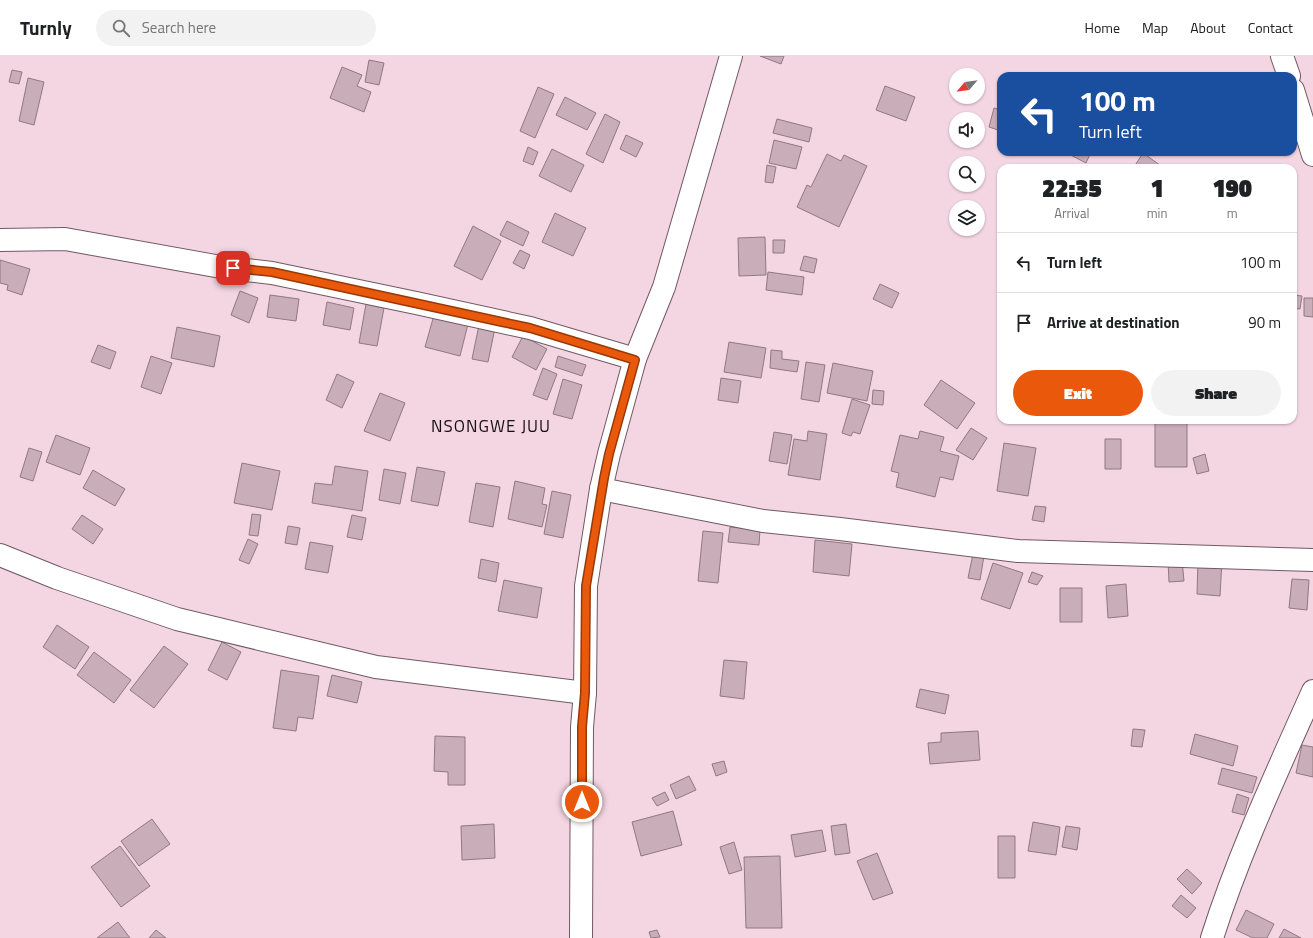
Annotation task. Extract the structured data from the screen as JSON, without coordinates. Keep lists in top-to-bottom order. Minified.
{"districts":["NSONGWE JUU"],"north":"bottom left","page":{"header":"Turnly","search":"Search here","nav":["Home","Map","About","Contact"],"turn":["100 m","Turn left"],"eta":["22:35","Arrival","1","min","190","m"],"list":[{"name":"Turn left","value":"100 m"},{"name":"Arrive at destination","value":"90 m"}],"buttons":["Exit","Share"]}}
